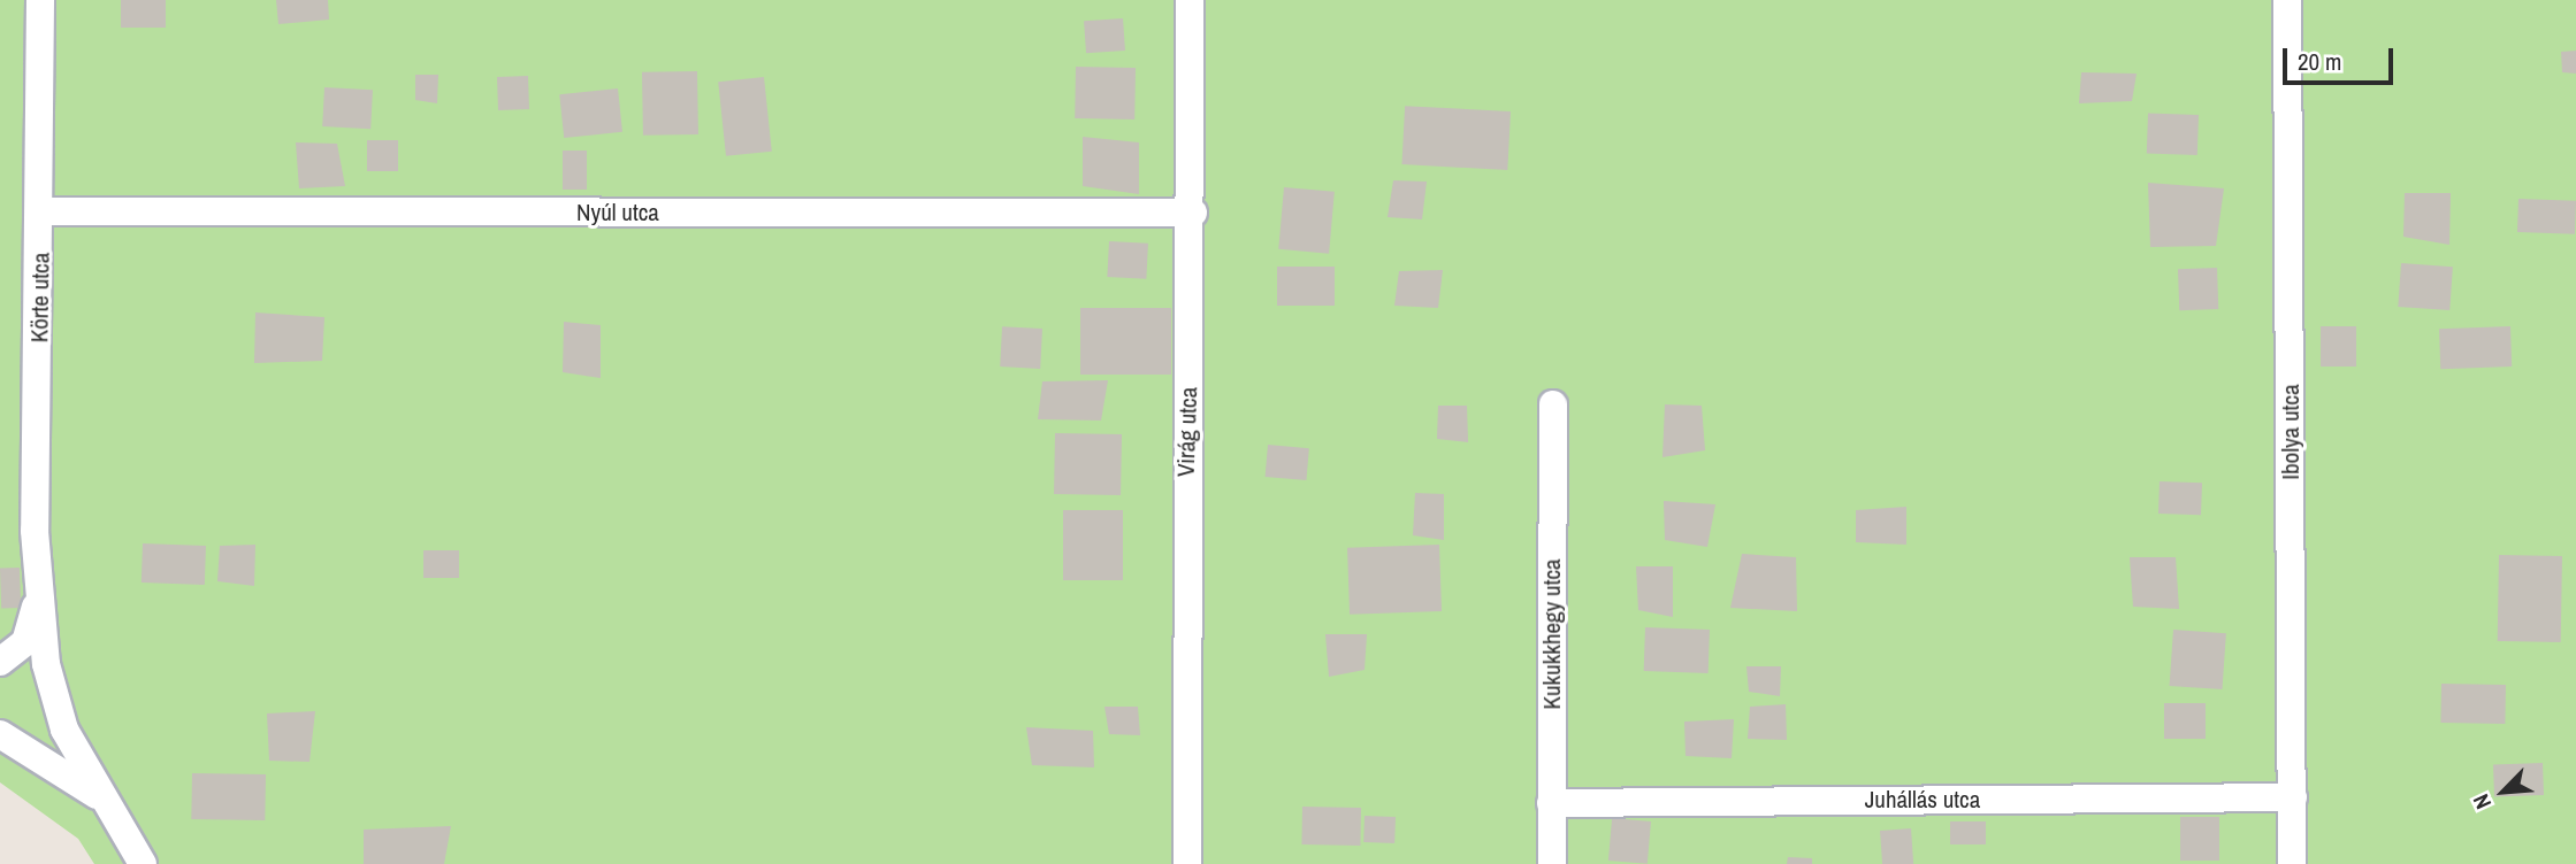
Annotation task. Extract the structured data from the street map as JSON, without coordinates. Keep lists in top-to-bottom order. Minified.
{"streets":{"street":["Nyúl utca","Körte utca","Virág utca","Ibolya utca","Kukukkhegy utca","Juhállás utca"]},"crossings":[["Nyúl utca","Körte utca"],["Nyúl utca","Virág utca"],["Ibolya utca","Juhállás utca"],["Kukukkhegy utca","Juhállás utca"]],"scale_bar":"20 m","north":"bottom left"}
